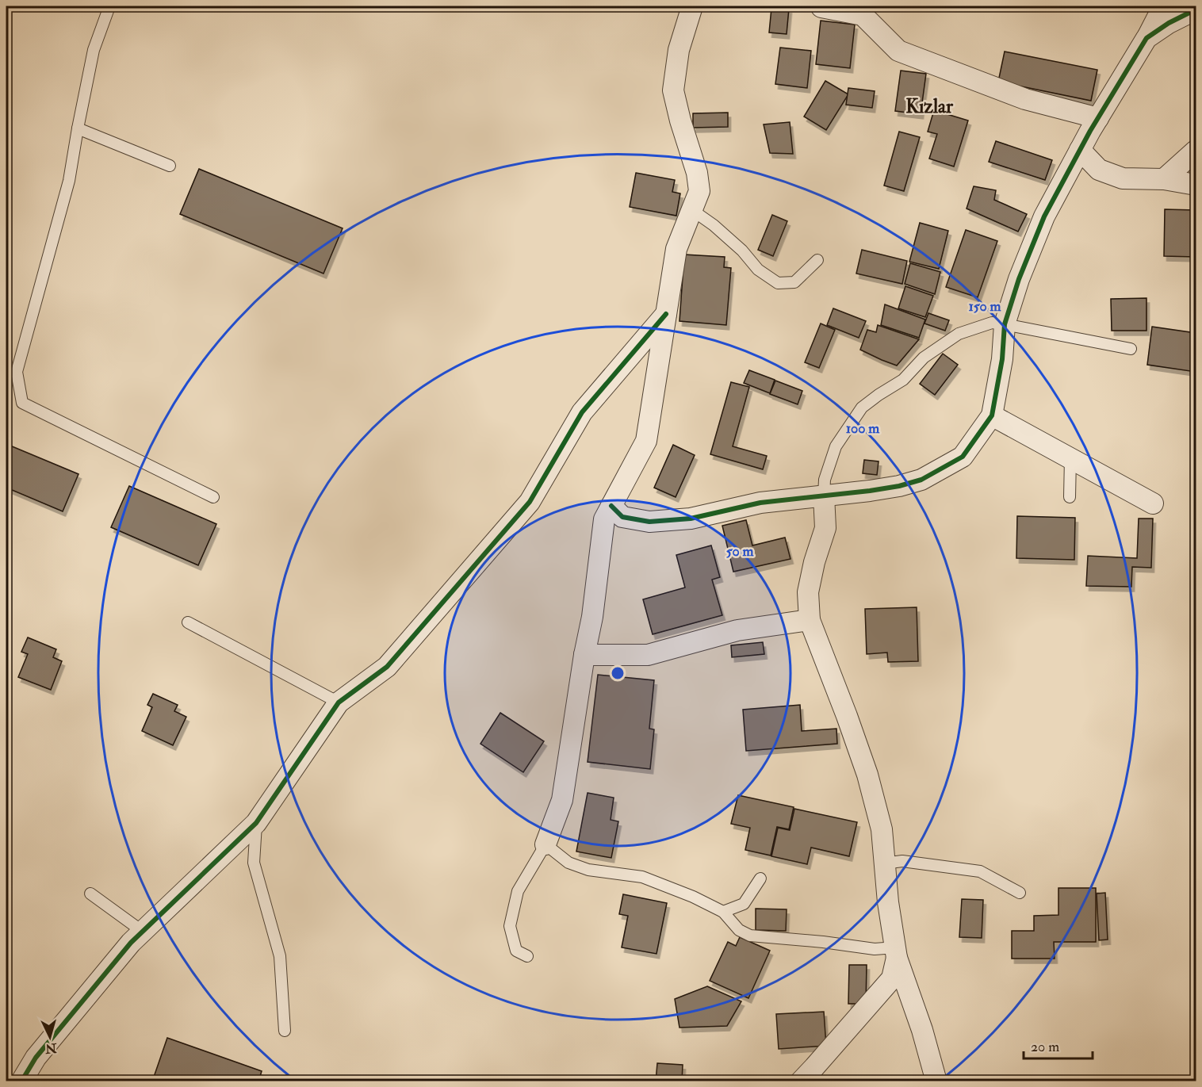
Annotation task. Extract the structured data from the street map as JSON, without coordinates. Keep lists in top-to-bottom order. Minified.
{"districts":["Kızlar"],"scale_bar":"20 m","north":"bottom","rings":["150 m","100 m","50 m"]}
